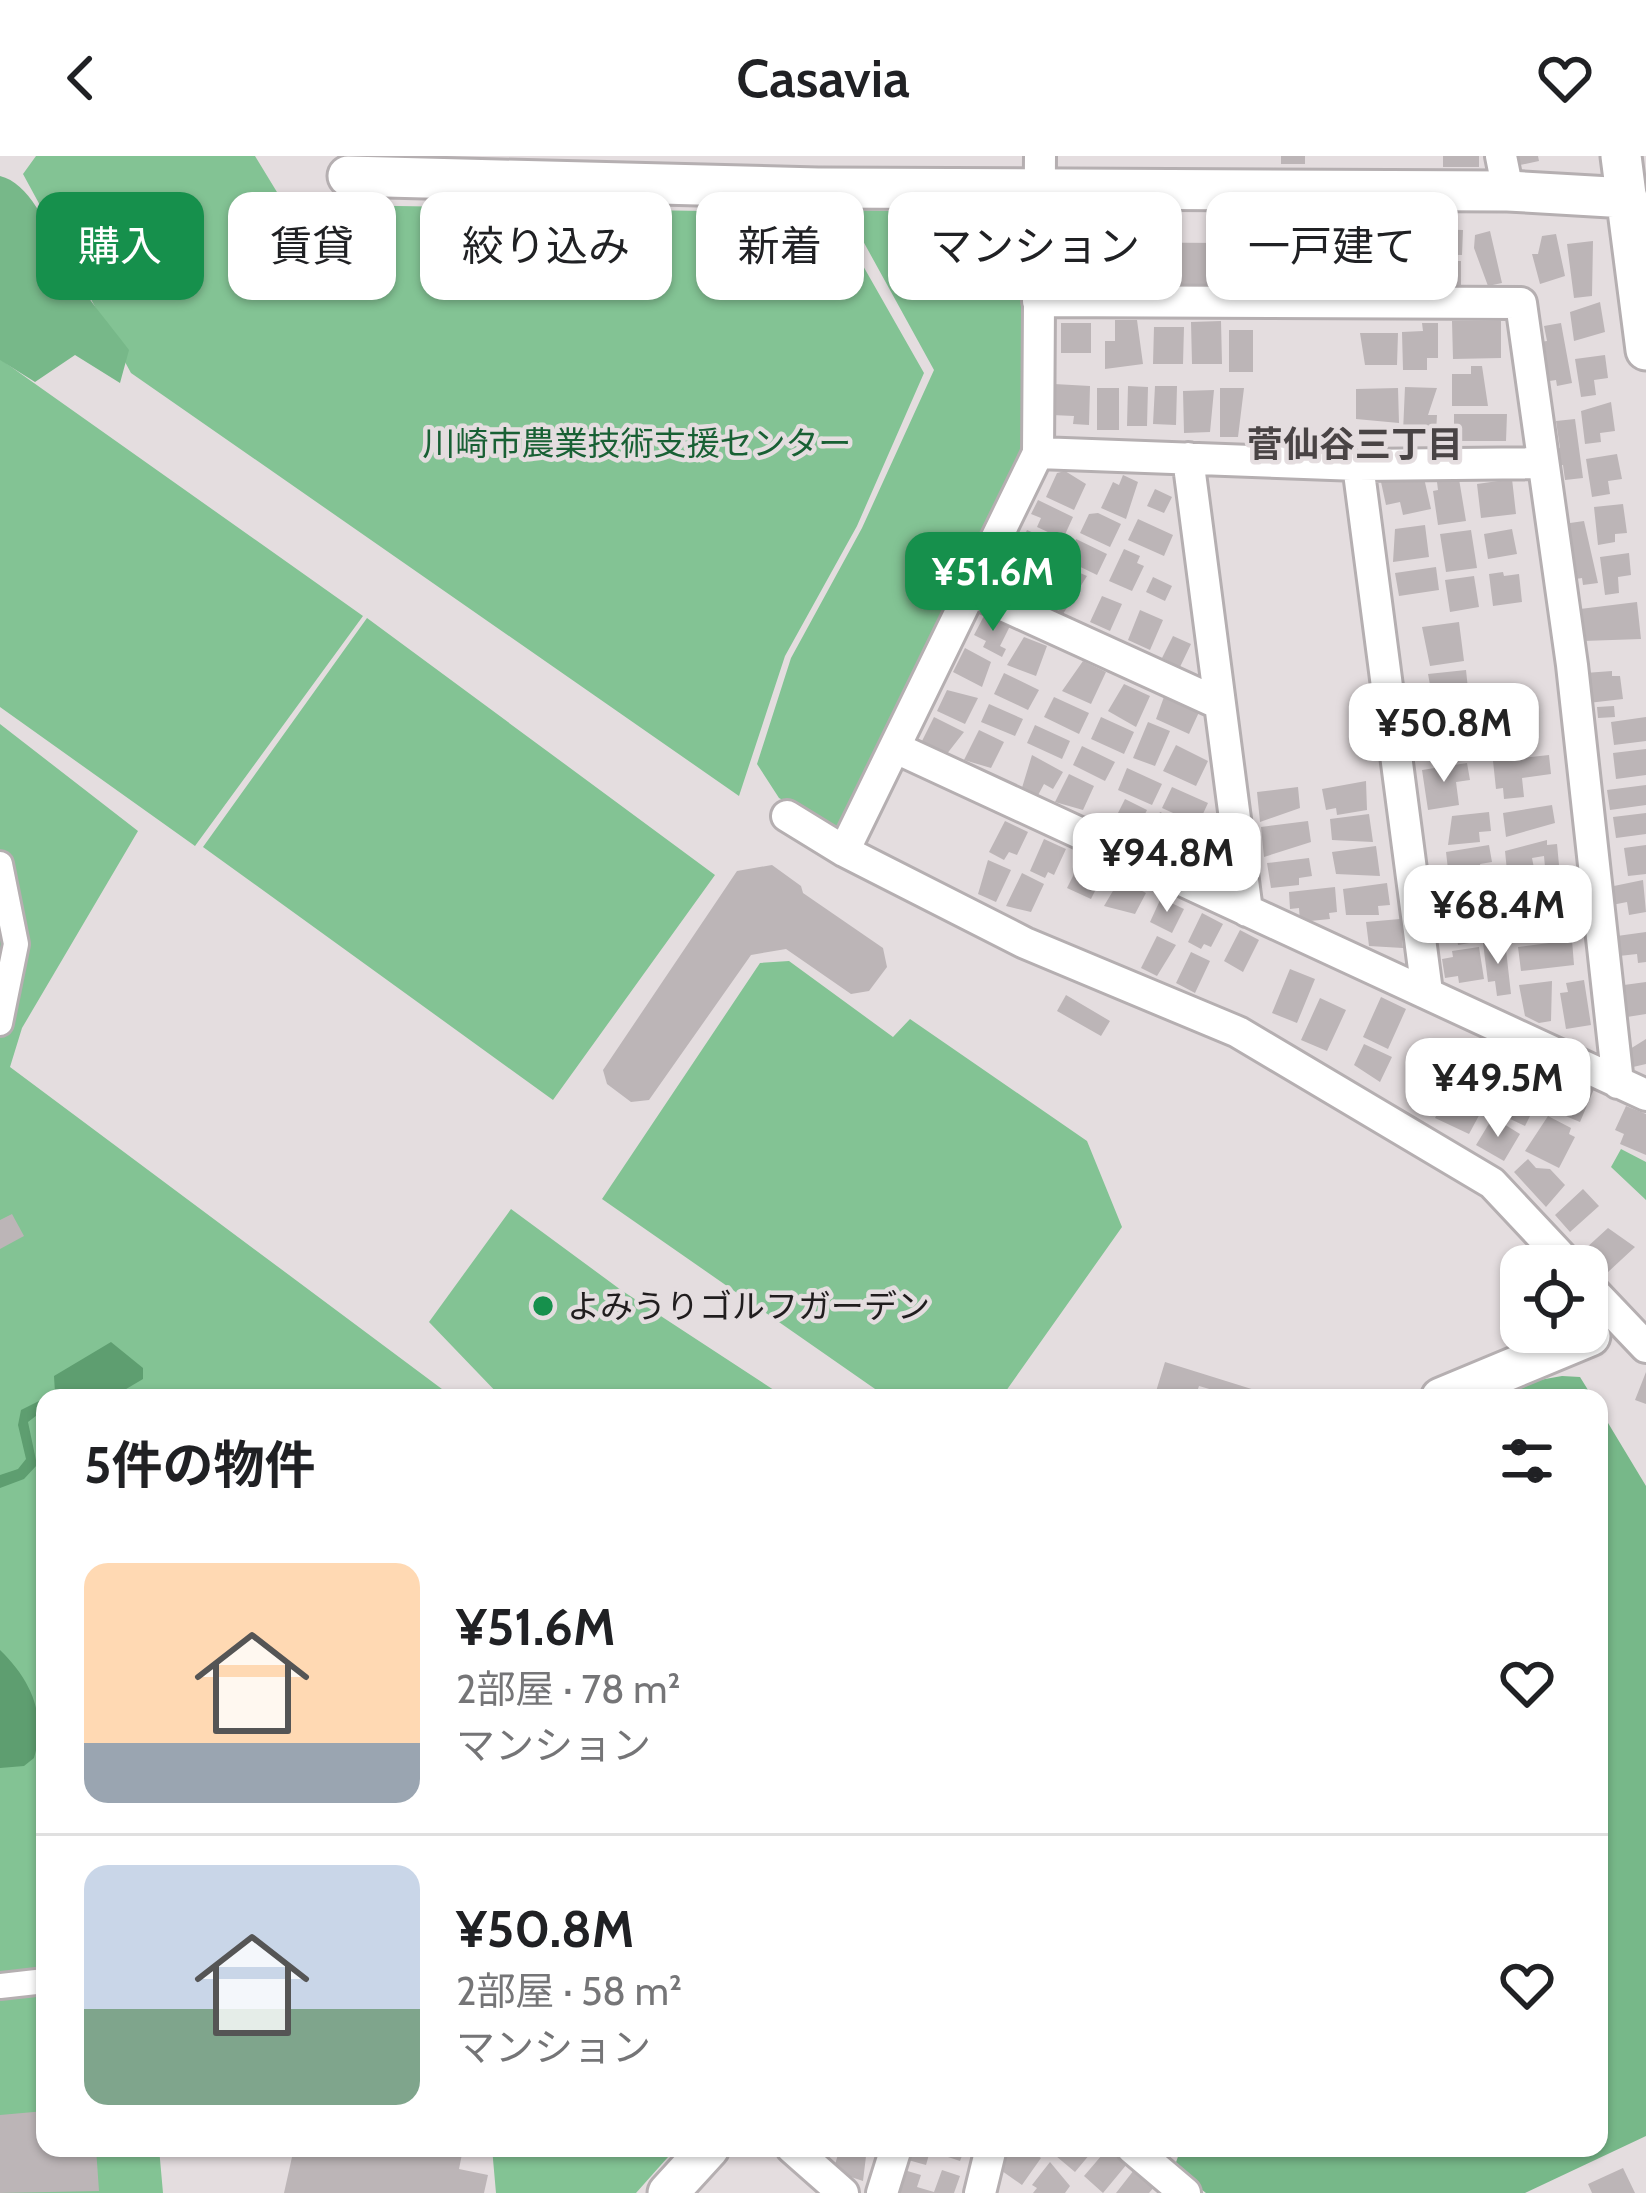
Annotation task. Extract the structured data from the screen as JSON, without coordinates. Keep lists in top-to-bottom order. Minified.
{"districts":["菅仙谷三丁目"],"parks":["川崎市農業技術支援センター"],"places":["よみうりゴルフガーデン"],"page":{"header":"Casavia","chip":["購入","賃貸","絞り込み","新着","マンション","一戸建て"],"price":["¥51.6M","¥50.8M","¥94.8M","¥68.4M","¥49.5M"],"heading":"5件の物件","list":[{"name":"¥51.6M","note":"2部屋 · 78 m² · マンション"},{"name":"¥50.8M","note":"2部屋 · 58 m² · マンション"}]}}
